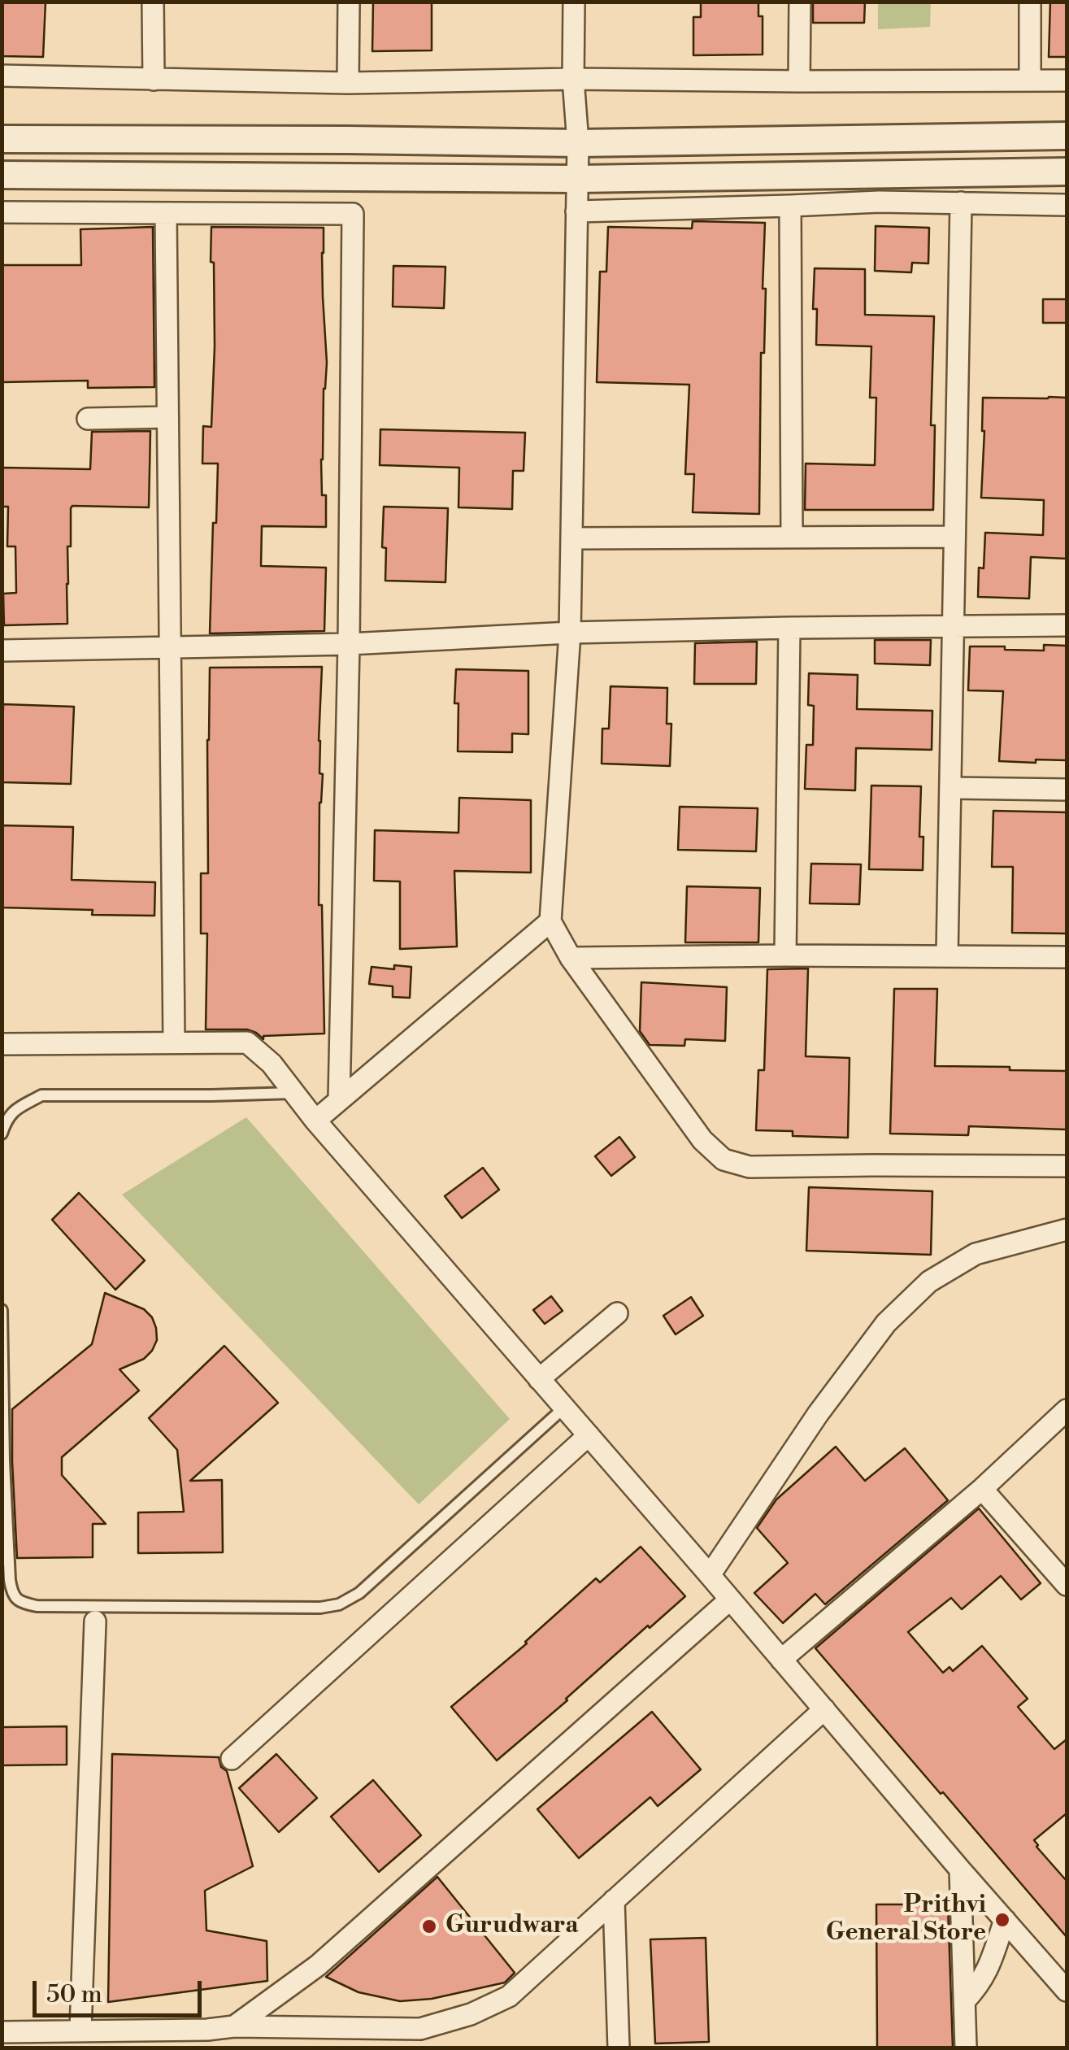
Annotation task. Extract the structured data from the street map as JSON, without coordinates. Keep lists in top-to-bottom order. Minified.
{"places":["Prithvi General Store","Gurudwara"],"scale_bar":"50 m"}
